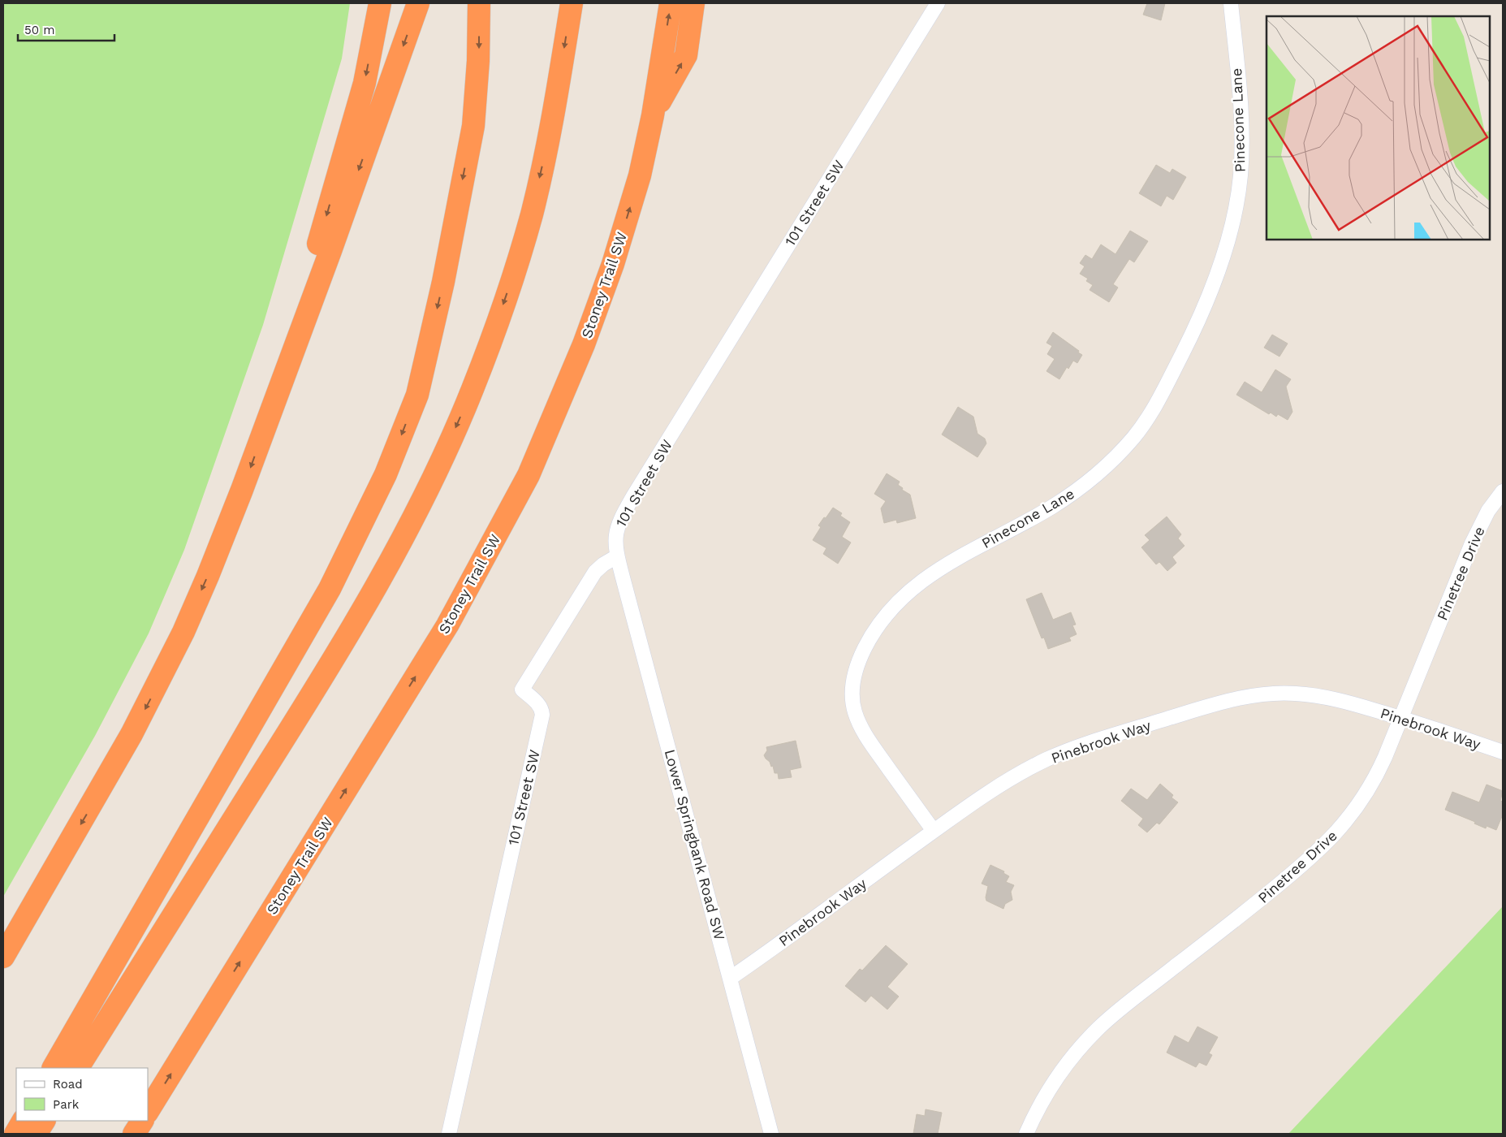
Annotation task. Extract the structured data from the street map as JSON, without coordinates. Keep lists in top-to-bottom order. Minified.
{"streets":{"highway":["Stoney Trail SW"],"street":["Pinecone Lane","101 Street SW","Pinetree Drive","Pinebrook Way","Lower Springbank Road SW"]},"crossings":[["Pinecone Lane","Pinebrook Way"],["101 Street SW","Lower Springbank Road SW"],["Pinetree Drive","Pinebrook Way"],["Pinebrook Way","Lower Springbank Road SW"]],"legend":["Road","Park"],"scale_bar":"50 m"}
